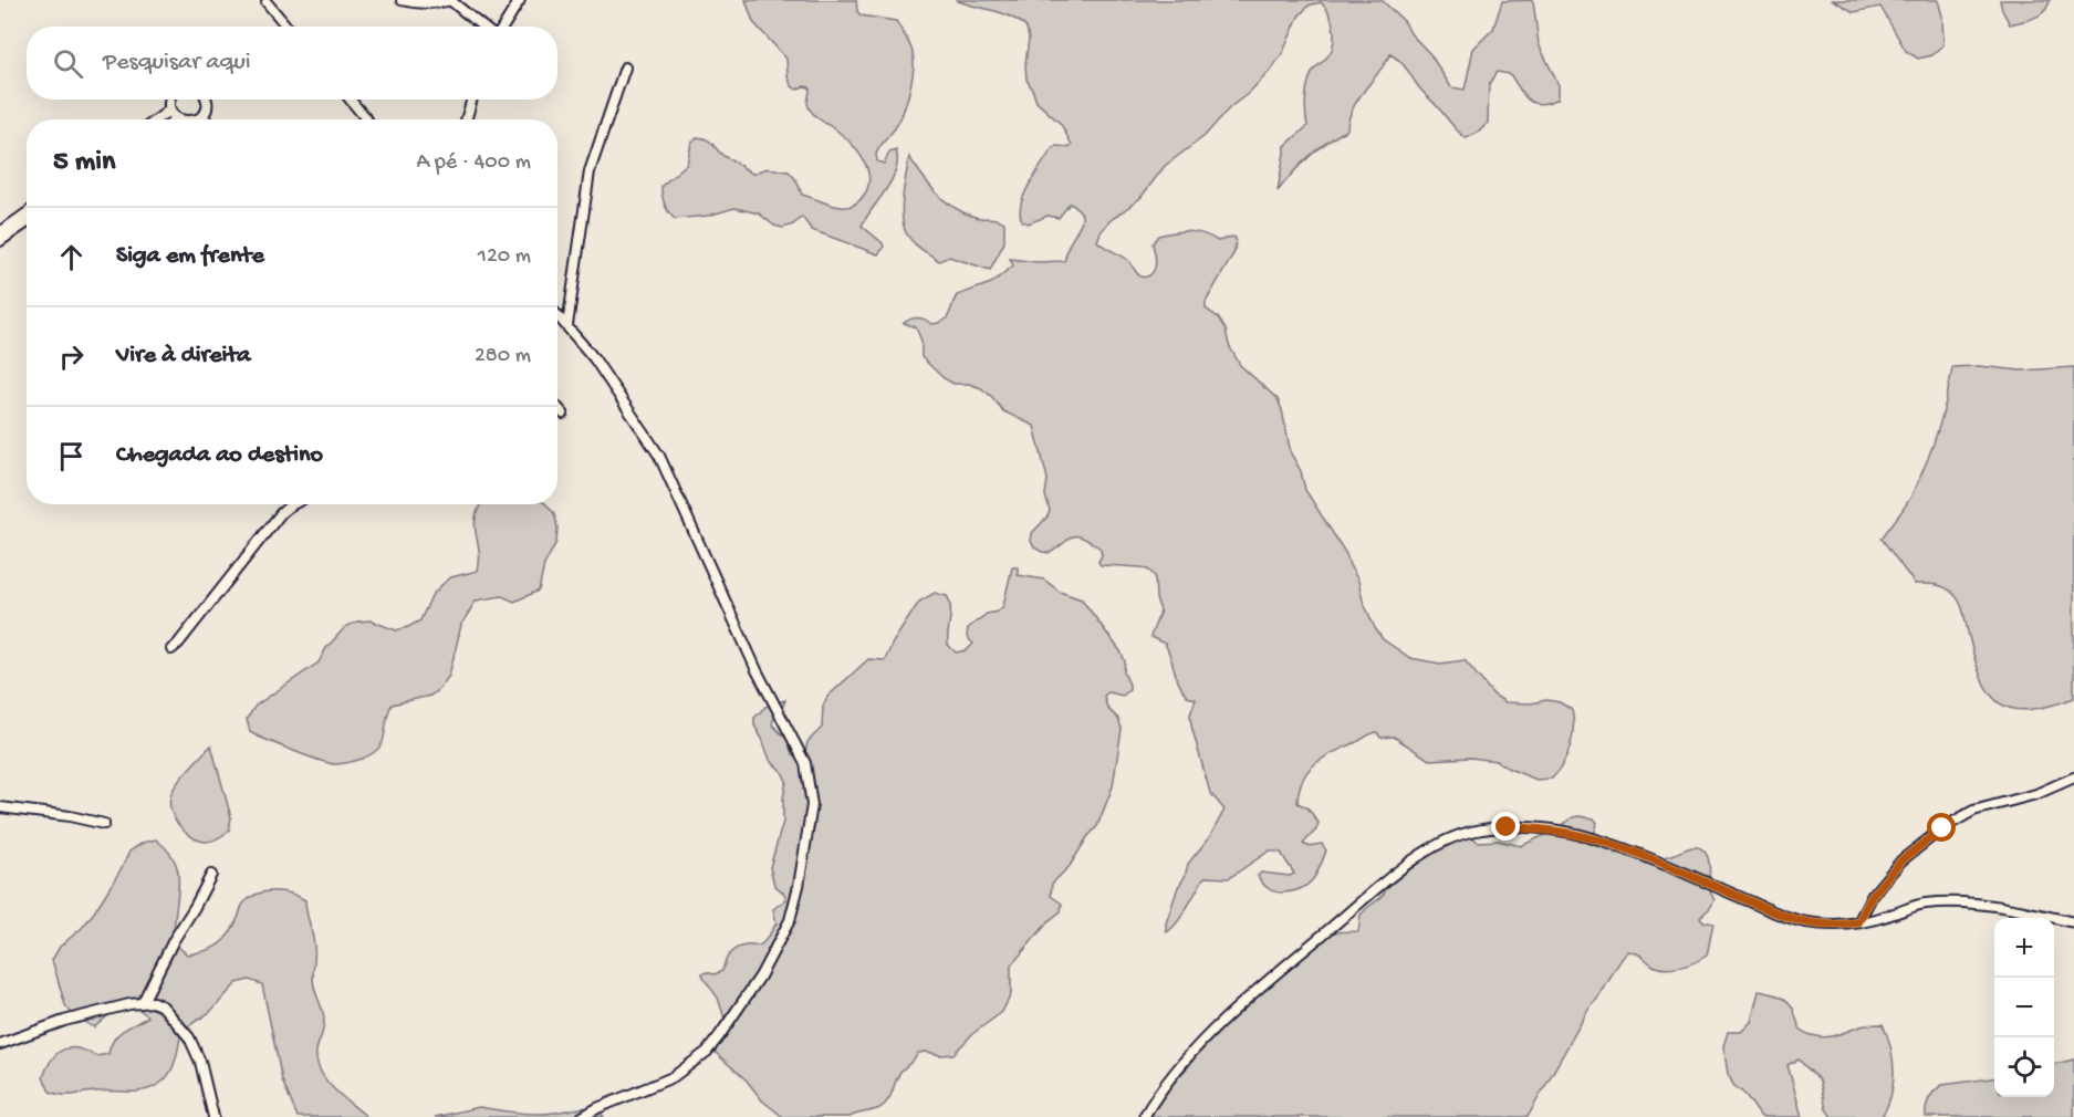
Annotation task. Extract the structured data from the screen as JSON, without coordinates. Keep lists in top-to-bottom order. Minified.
{"page":{"search":"Pesquisar aqui","heading":["5 min","A pé · 400 m"],"list":[["Siga em frente","120 m"],["Vire à direita","280 m"],"Chegada ao destino"],"map_buttons":["+","−"]}}
